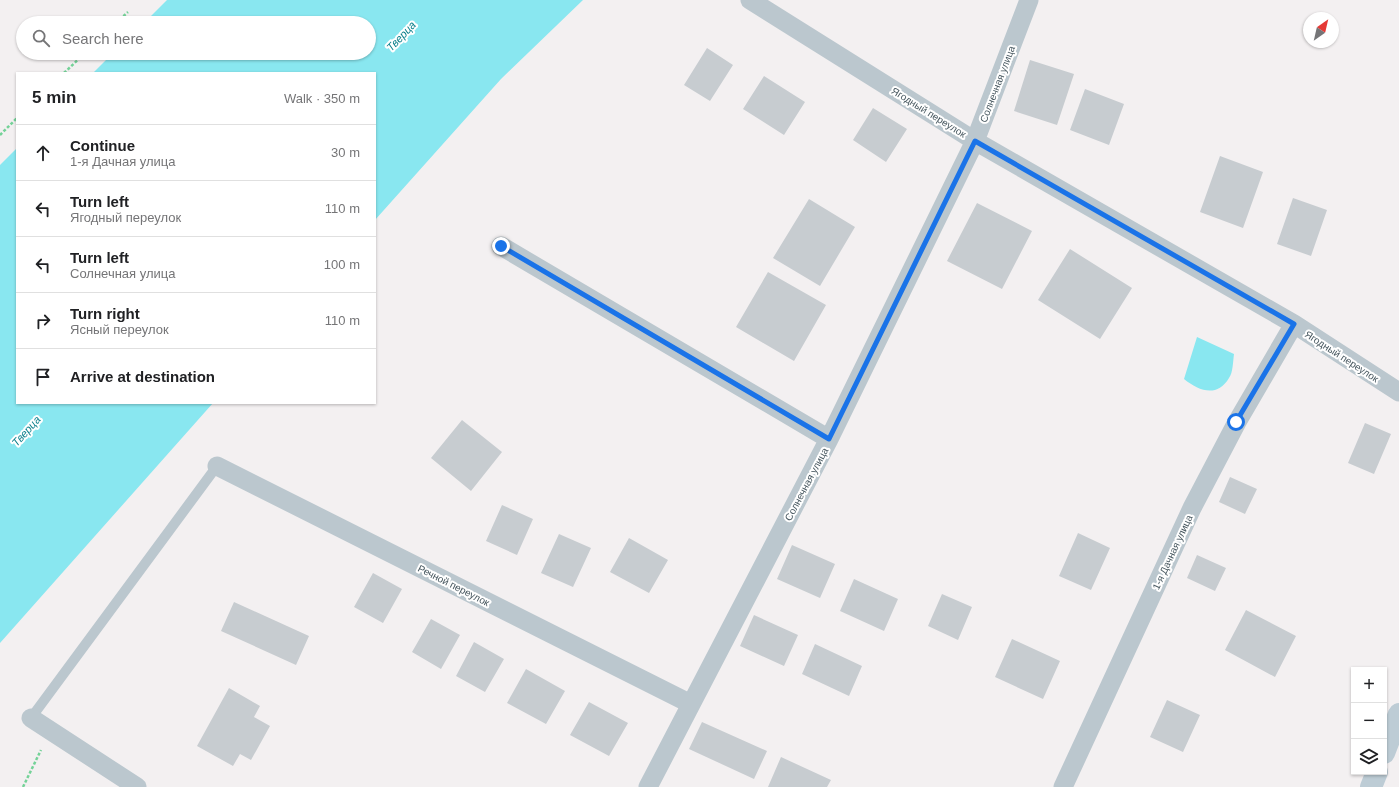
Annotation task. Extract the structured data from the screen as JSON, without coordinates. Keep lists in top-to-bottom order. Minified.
{"streets":{"street":["Солнечная улица","Ягодный переулок","1-я Дачная улица","Речной переулок"]},"crossings":[["Солнечная улица","Ягодный переулок"],["Солнечная улица","Речной переулок"],["Ягодный переулок","1-я Дачная улица"]],"water":["Тверца"],"north":"top right","page":{"search":"Search here","heading":["5 min","Walk · 350 m"],"list":[["Continue","1-я Дачная улица","30 m"],["Turn left","Ягодный переулок","110 m"],["Turn left","Солнечная улица","100 m"],["Turn right","Ясный переулок","110 m"],"Arrive at destination"],"map_buttons":["+","−"]}}
